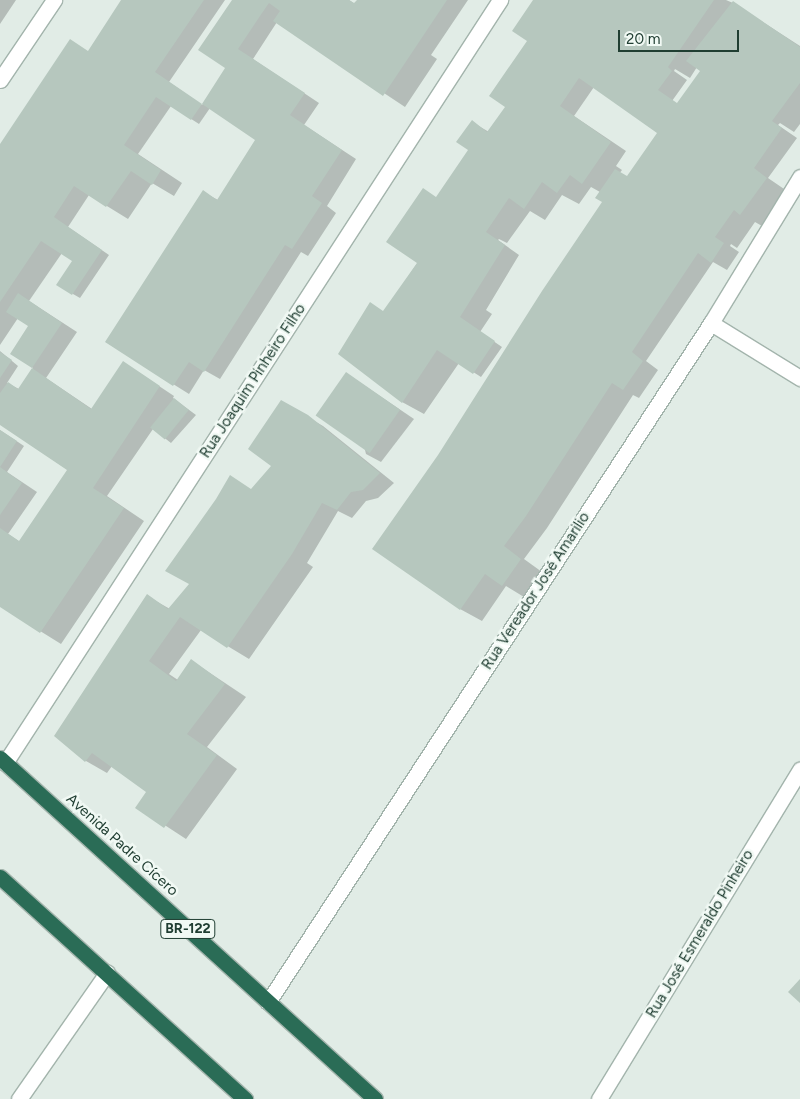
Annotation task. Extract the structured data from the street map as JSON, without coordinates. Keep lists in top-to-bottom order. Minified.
{"streets":{"highway":["Avenida Padre Cícero","BR-122"],"street":["Rua Joaquim Pinheiro Filho","Rua Vereador José Amarilio","Rua José Esmeraldo Pinheiro"]},"crossings":[["Rua Joaquim Pinheiro Filho","Avenida Padre Cícero"],["Rua Vereador José Amarilio","Avenida Padre Cícero"]],"scale_bar":"20 m"}
